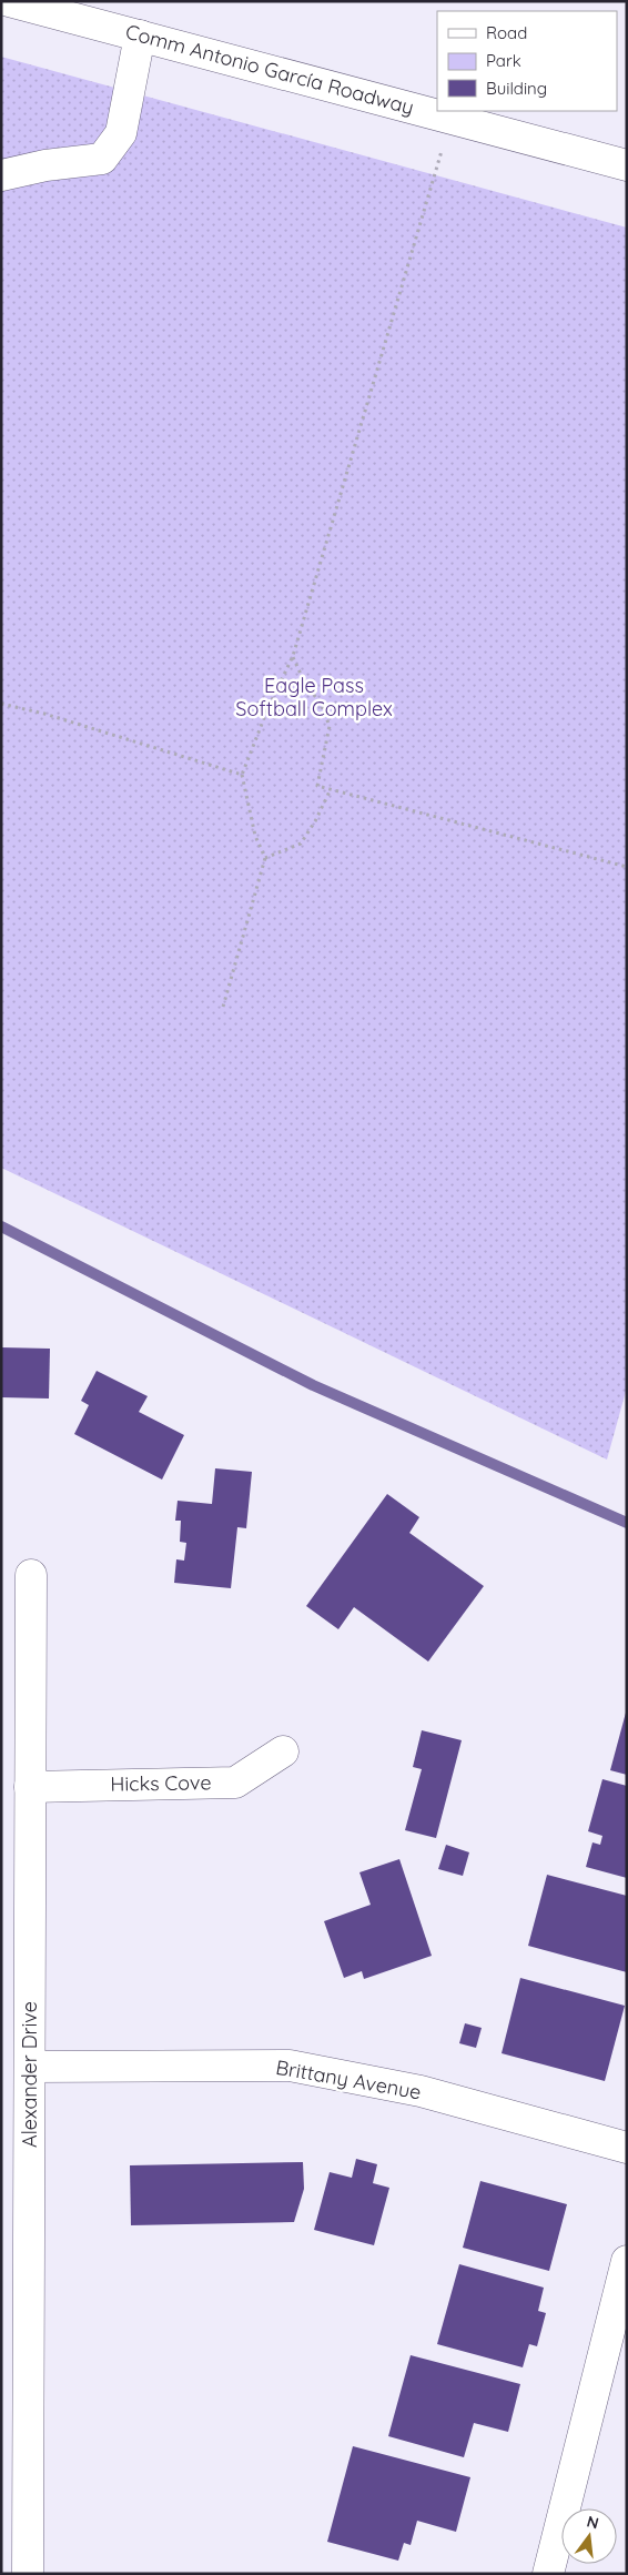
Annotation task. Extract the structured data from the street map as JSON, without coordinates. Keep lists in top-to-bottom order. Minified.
{"streets":{"street":["Comm Antonio García Roadway","Hicks Cove","Alexander Drive","Brittany Avenue"]},"crossings":[["Hicks Cove","Alexander Drive"],["Alexander Drive","Brittany Avenue"]],"parks":["Eagle Pass Softball Complex"],"legend":["Road","Park","Building"],"north":"top"}
